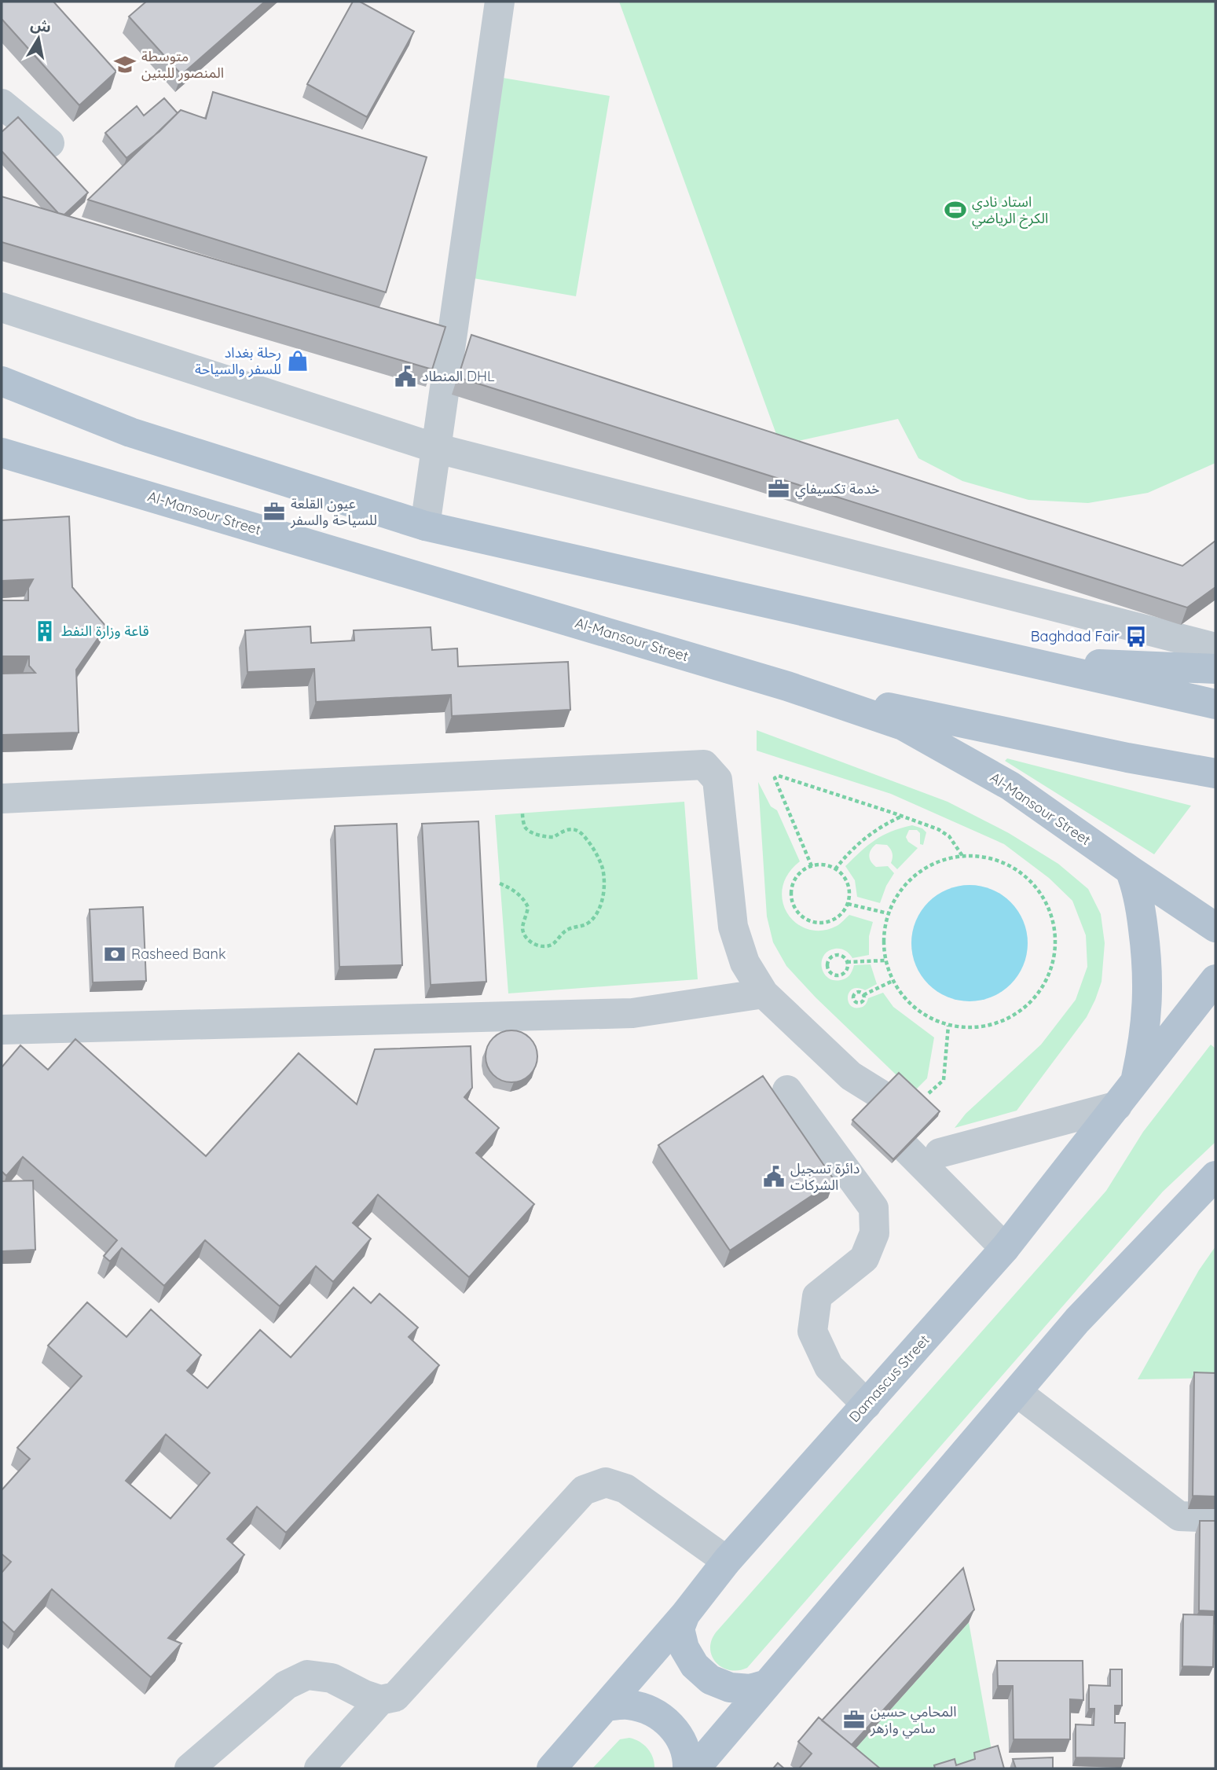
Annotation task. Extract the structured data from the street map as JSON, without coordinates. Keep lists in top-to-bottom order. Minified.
{"streets":{"main road":["Al-Mansour Street","Damascus Street"]},"places":{"school or university":["متوسطة المنصور للبنين"],"sports":["استاد نادي الكرخ الرياضي"],"shop":["رحلة بغداد للسفر والسياحة"],"public building":["المنطاد DHL","دائرة تسجيل الشركات"],"office":["خدمة تكسيفاي","عيون القلعة للسياحة والسفر","المحامي حسين سامي وازهر"],"building":["قاعة وزارة النفط"],"bus stop":["Baghdad Fair"],"bank":["Rasheed Bank"]},"north":"top"}
